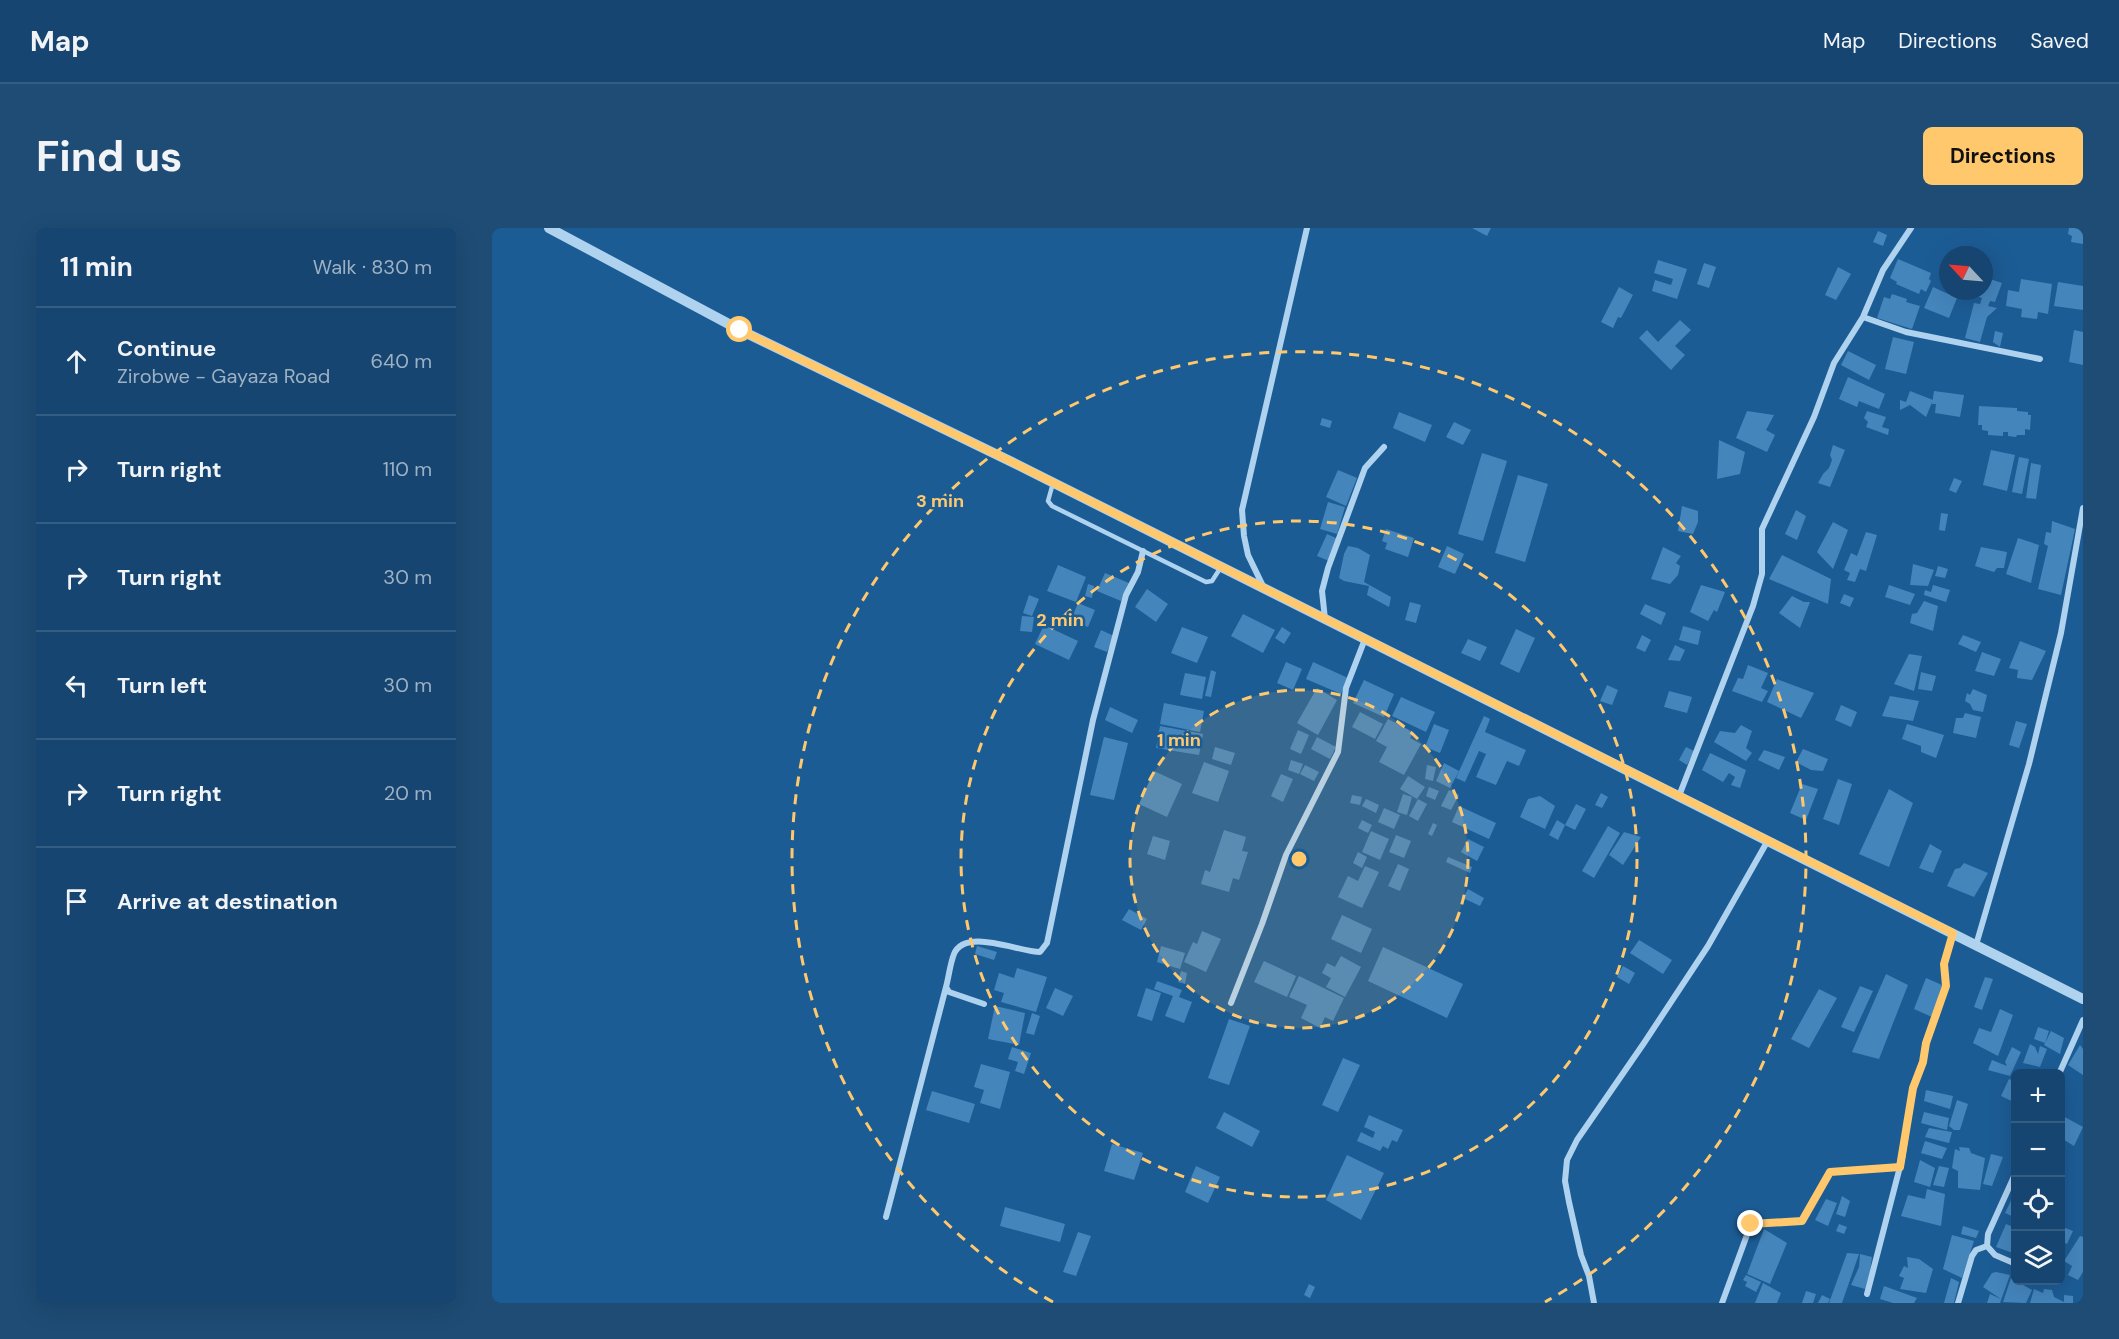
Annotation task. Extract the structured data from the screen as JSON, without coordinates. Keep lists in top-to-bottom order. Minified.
{"north":"top left","page":{"header":"Map","nav":["Map","Directions","Saved"],"buttons":"Directions","title":"Find us","heading":["11 min","Walk · 830 m"],"list":[["Continue","Zirobwe - Gayaza Road","640 m"],["Turn right","110 m"],["Turn right","30 m"],["Turn left","30 m"],["Turn right","20 m"],"Arrive at destination"],"map_buttons":["+","−"]},"rings":["3 min","2 min","1 min"]}
